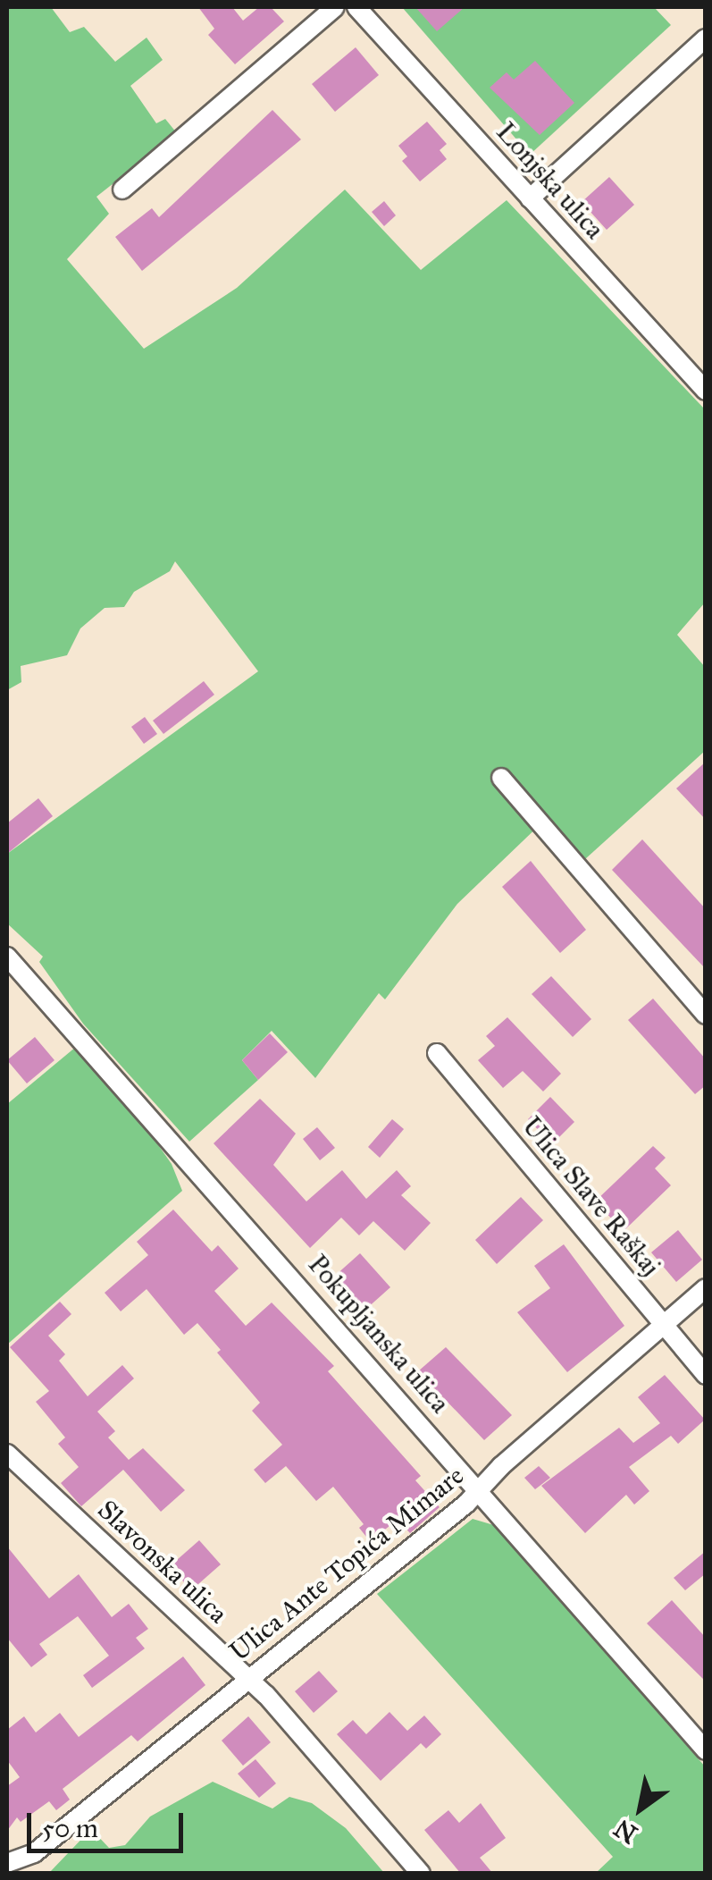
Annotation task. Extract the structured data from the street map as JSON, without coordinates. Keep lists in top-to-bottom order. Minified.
{"streets":{"street":["Lonjska ulica","Ulica Slave Raškaj","Pokupljanska ulica","Slavonska ulica","Ulica Ante Topića Mimare"]},"crossings":[["Ulica Slave Raškaj","Ulica Ante Topića Mimare"],["Pokupljanska ulica","Ulica Ante Topića Mimare"],["Slavonska ulica","Ulica Ante Topića Mimare"]],"scale_bar":"50 m","north":"bottom left"}
